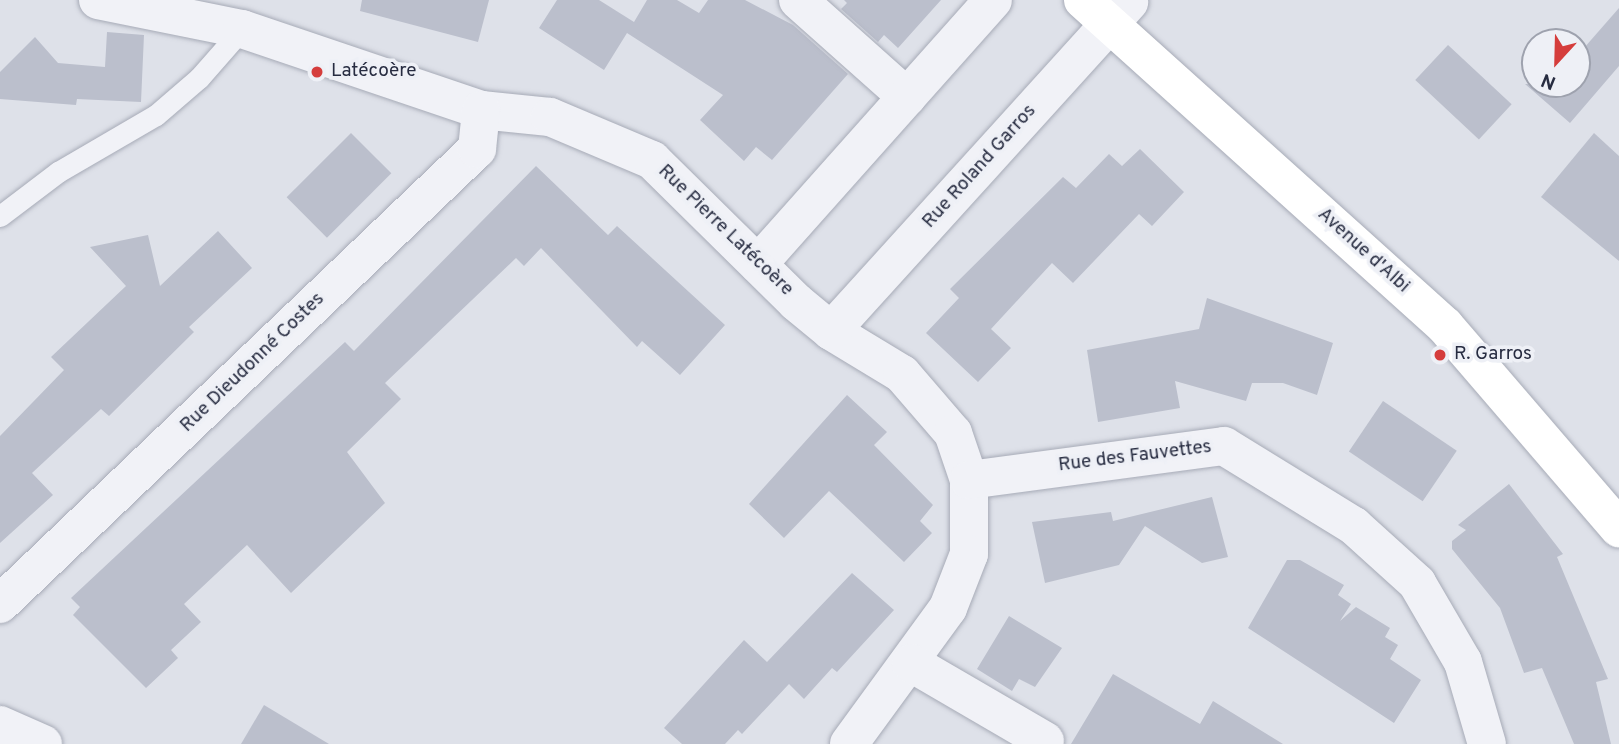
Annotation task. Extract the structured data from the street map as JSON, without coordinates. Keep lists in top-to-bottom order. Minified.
{"streets":{"main road":["Avenue d'Albi"],"street":["Rue Roland Garros","Rue Pierre Latécoère","Rue Dieudonné Costes","Rue des Fauvettes"]},"crossings":[["Rue Roland Garros","Rue Pierre Latécoère"],["Rue Roland Garros","Avenue d'Albi"],["Rue Pierre Latécoère","Rue Dieudonné Costes"],["Rue Pierre Latécoère","Rue des Fauvettes"]],"places":["Latécoère","R. Garros"],"north":"bottom"}
